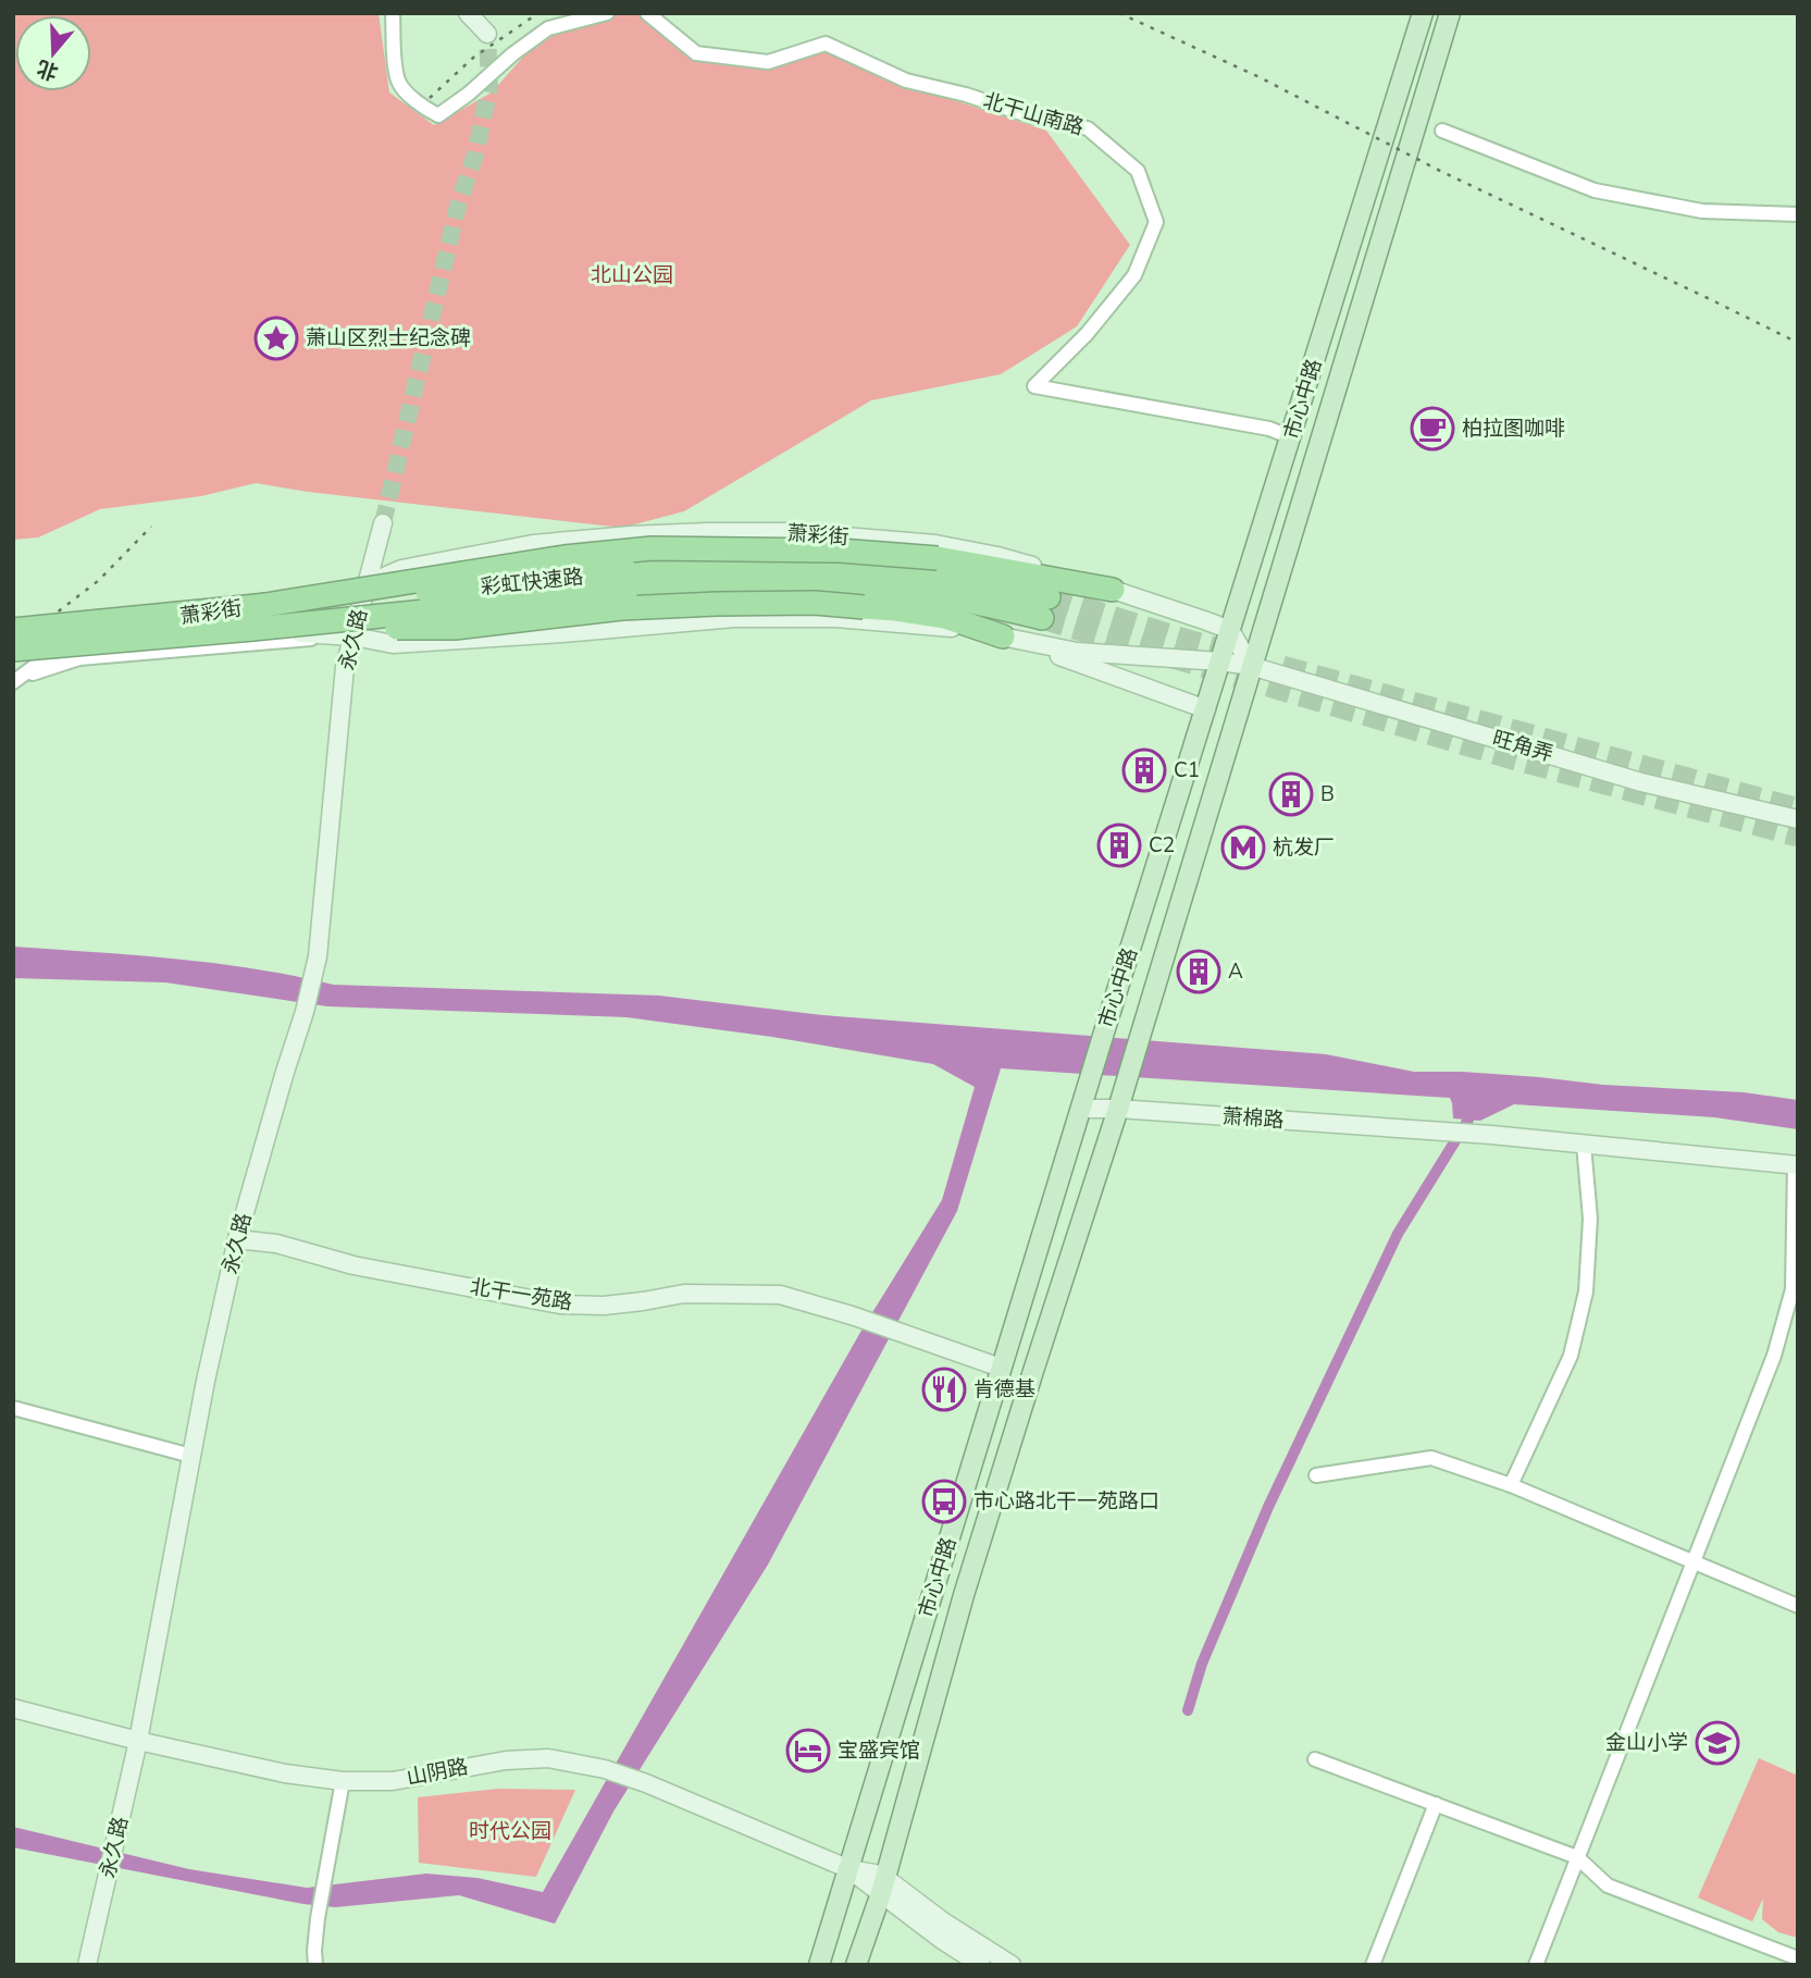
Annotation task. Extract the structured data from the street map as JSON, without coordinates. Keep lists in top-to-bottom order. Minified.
{"streets":{"highway":["彩虹快速路"],"main road":["市心中路","萧彩街","永久路","旺角弄","萧棉路","北干一苑路","山阴路"],"street":["北干山南路"]},"crossings":[["北干山南路","市心中路"],["市心中路","萧彩街"],["市心中路","旺角弄"],["市心中路","萧棉路"],["市心中路","北干一苑路"],["市心中路","山阴路"],["萧彩街","永久路"],["萧彩街","旺角弄"],["永久路","北干一苑路"],["永久路","山阴路"]],"parks":["北山公园","时代公园"],"places":{"place":["萧山区烈士纪念碑"],"cafe":["柏拉图咖啡"],"building":["C1","B","C2","A"],"metro station":["杭发厂"],"restaurant":["肯德基"],"bus stop":["市心路北干一苑路口"],"school or university":["金山小学"],"hotel":["宝盛宾馆"]},"north":"bottom"}
